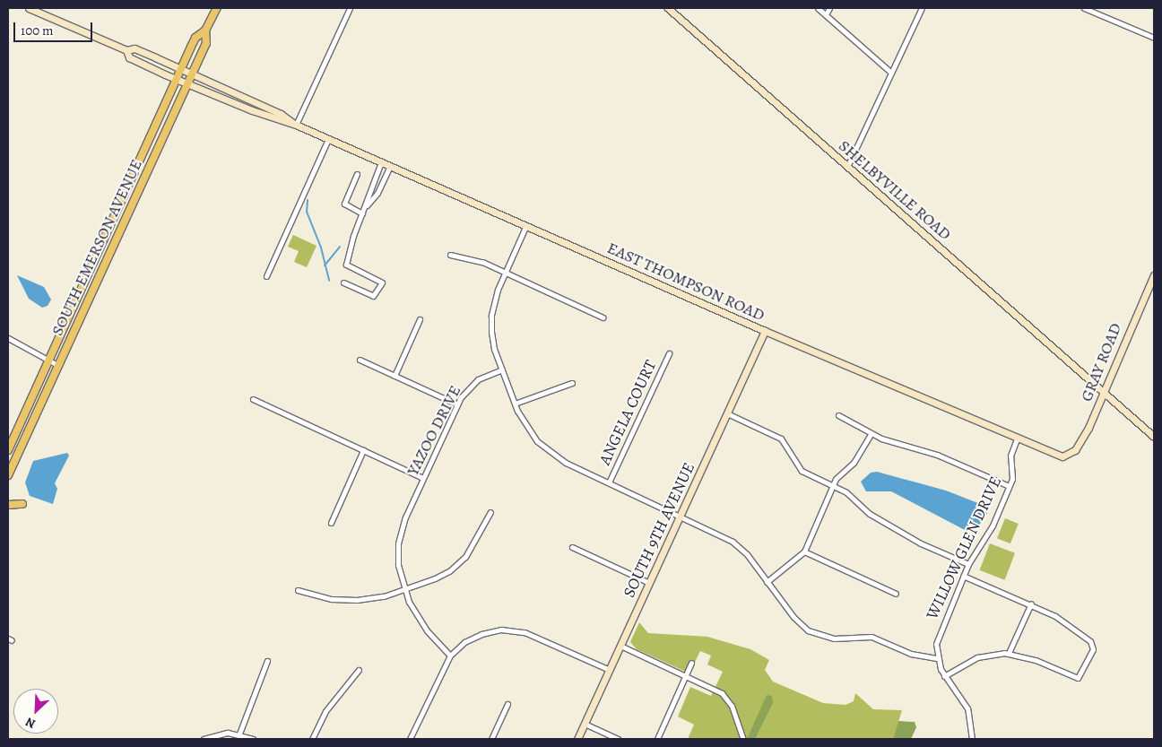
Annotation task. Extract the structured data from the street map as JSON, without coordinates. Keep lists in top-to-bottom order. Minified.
{"streets":{"main road":["SHELBYVILLE ROAD","SOUTH EMERSON AVENUE","EAST THOMPSON ROAD","GRAY ROAD","SOUTH 9TH AVENUE"],"street":["ANGELA COURT","YAZOO DRIVE","WILLOW GLEN DRIVE"]},"crossings":[["SHELBYVILLE ROAD","GRAY ROAD"],["SOUTH EMERSON AVENUE","EAST THOMPSON ROAD"],["EAST THOMPSON ROAD","GRAY ROAD"],["EAST THOMPSON ROAD","SOUTH 9TH AVENUE"],["EAST THOMPSON ROAD","WILLOW GLEN DRIVE"]],"scale_bar":"100 m","north":"bottom left"}
